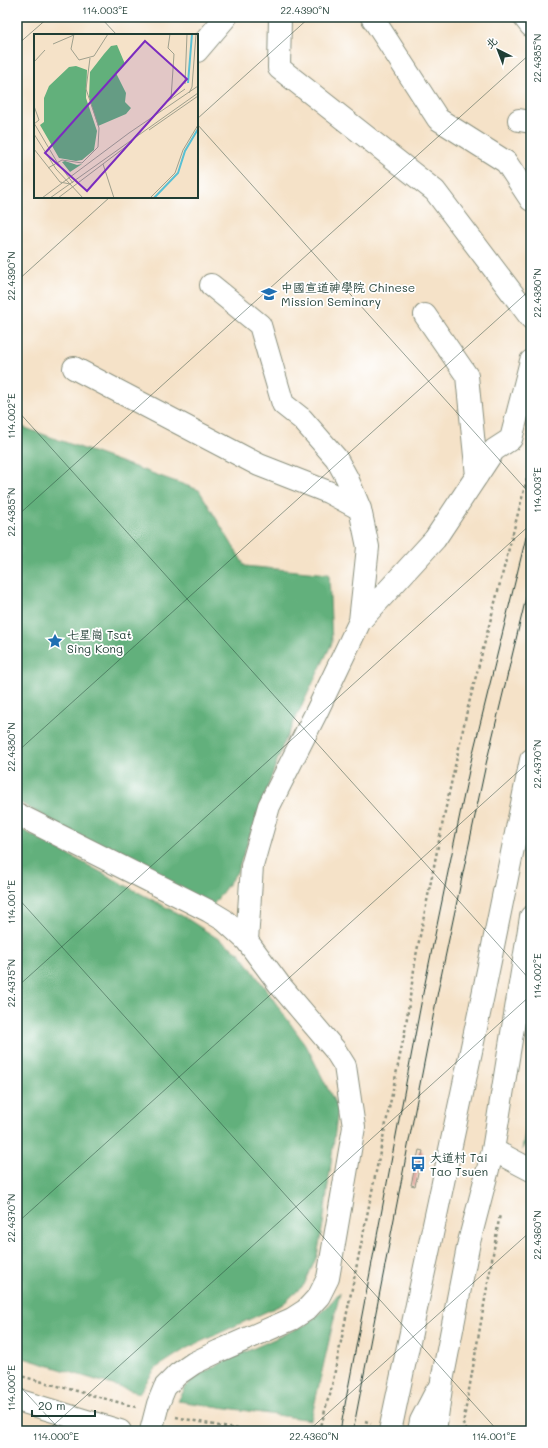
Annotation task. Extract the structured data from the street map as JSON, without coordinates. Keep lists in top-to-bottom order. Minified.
{"places":{"school or university":["中國宣道神學院 Chinese Mission Seminary"],"place":["七星崗 Tsat Sing Kong"],"bus stop":["大道村 Tai Tao Tsuen"]},"scale_bar":"20 m","north":"top left","coordinates":["114.003°E","22.4390°N","22.4385°N","22.4380°N","114.002°E","22.4370°N","114.001°E","22.4375°N","22.4360°N","114.000°E"]}
